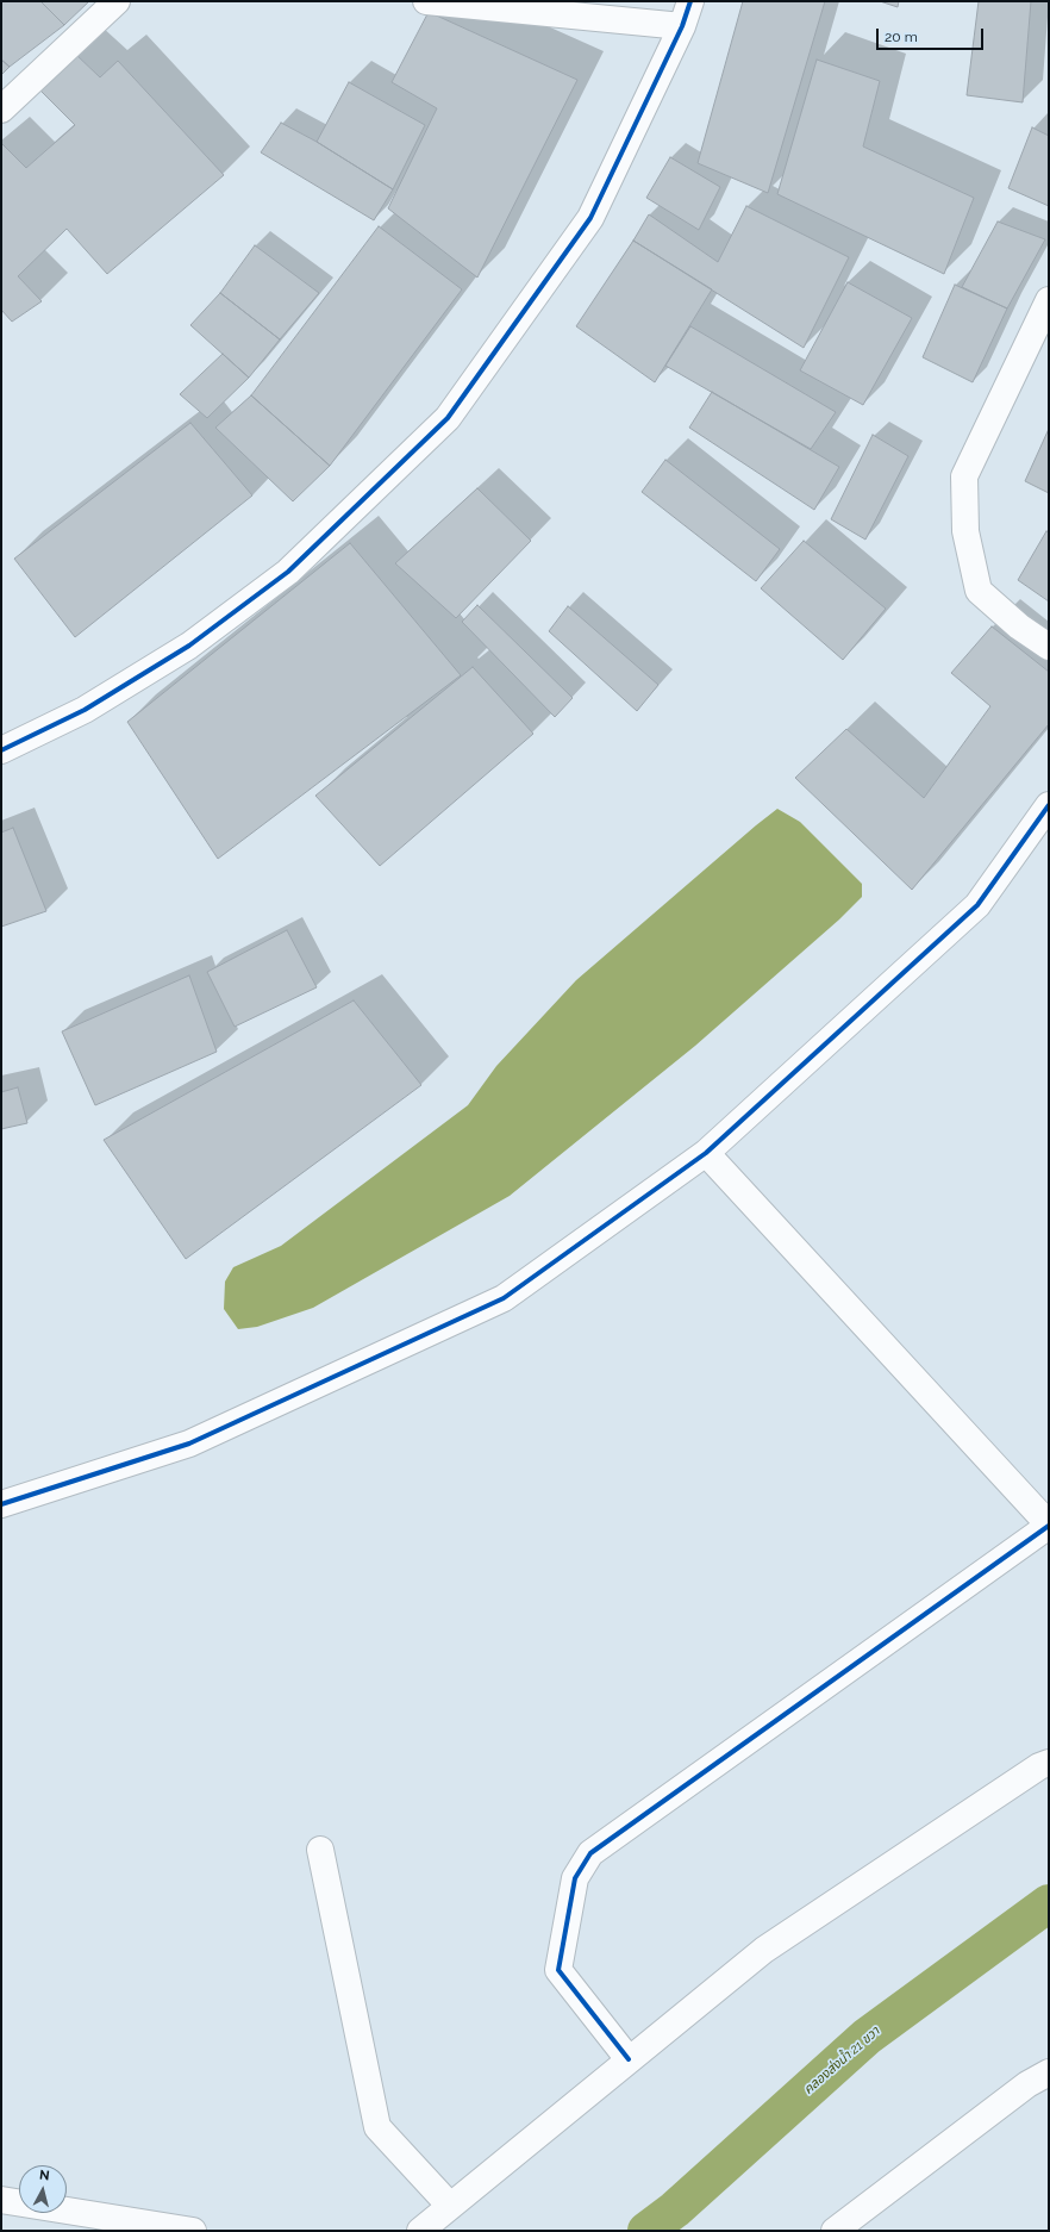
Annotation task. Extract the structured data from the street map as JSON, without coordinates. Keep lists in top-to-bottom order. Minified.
{"water":["คลองส่งน้ำ 21 ขวา"],"scale_bar":"20 m","north":"top"}
